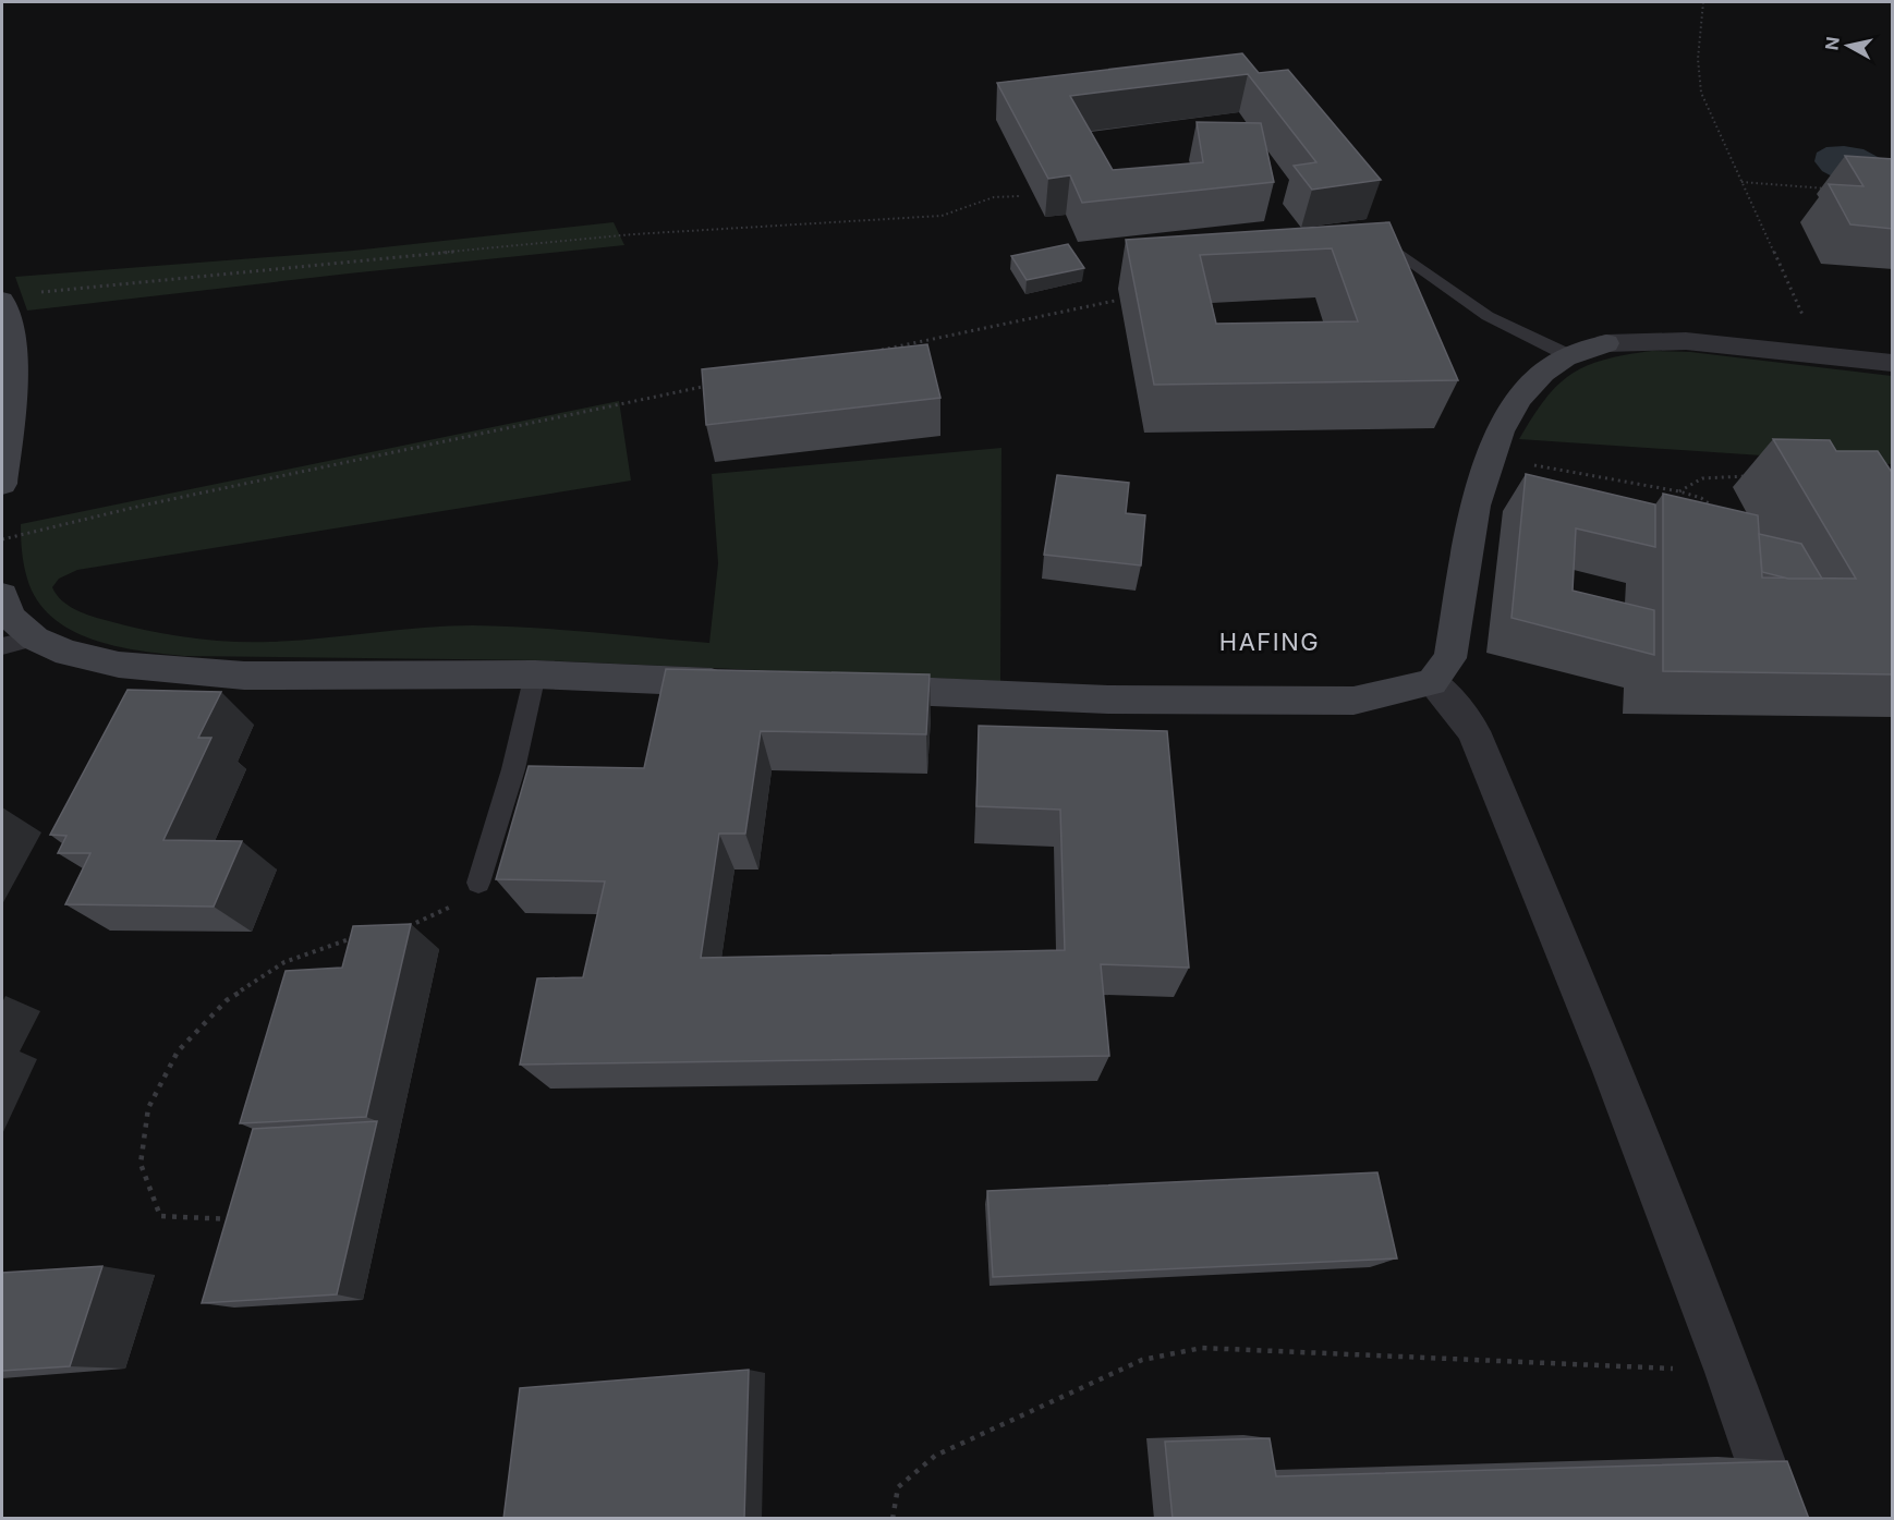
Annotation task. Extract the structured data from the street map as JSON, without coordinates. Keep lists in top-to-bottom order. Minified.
{"districts":["HAFING"],"north":"left"}
